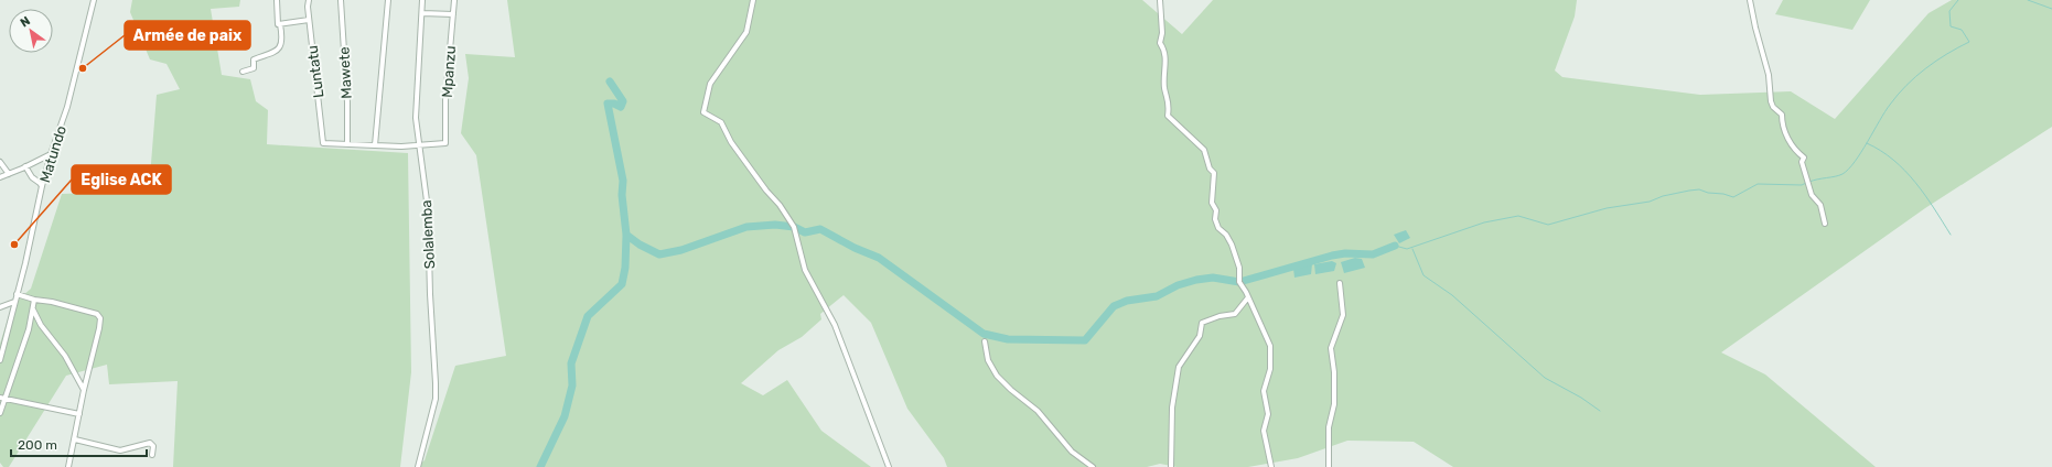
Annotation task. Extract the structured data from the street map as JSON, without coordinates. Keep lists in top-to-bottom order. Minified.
{"streets":{"street":["Luntatu","Mpanzu","Mawete","Matundo","Solalemba"]},"crossings":[["Luntatu","Mawete"],["Mpanzu","Solalemba"]],"places":["Armée de paix","Eglise ACK"],"scale_bar":"200 m","north":"top left"}
